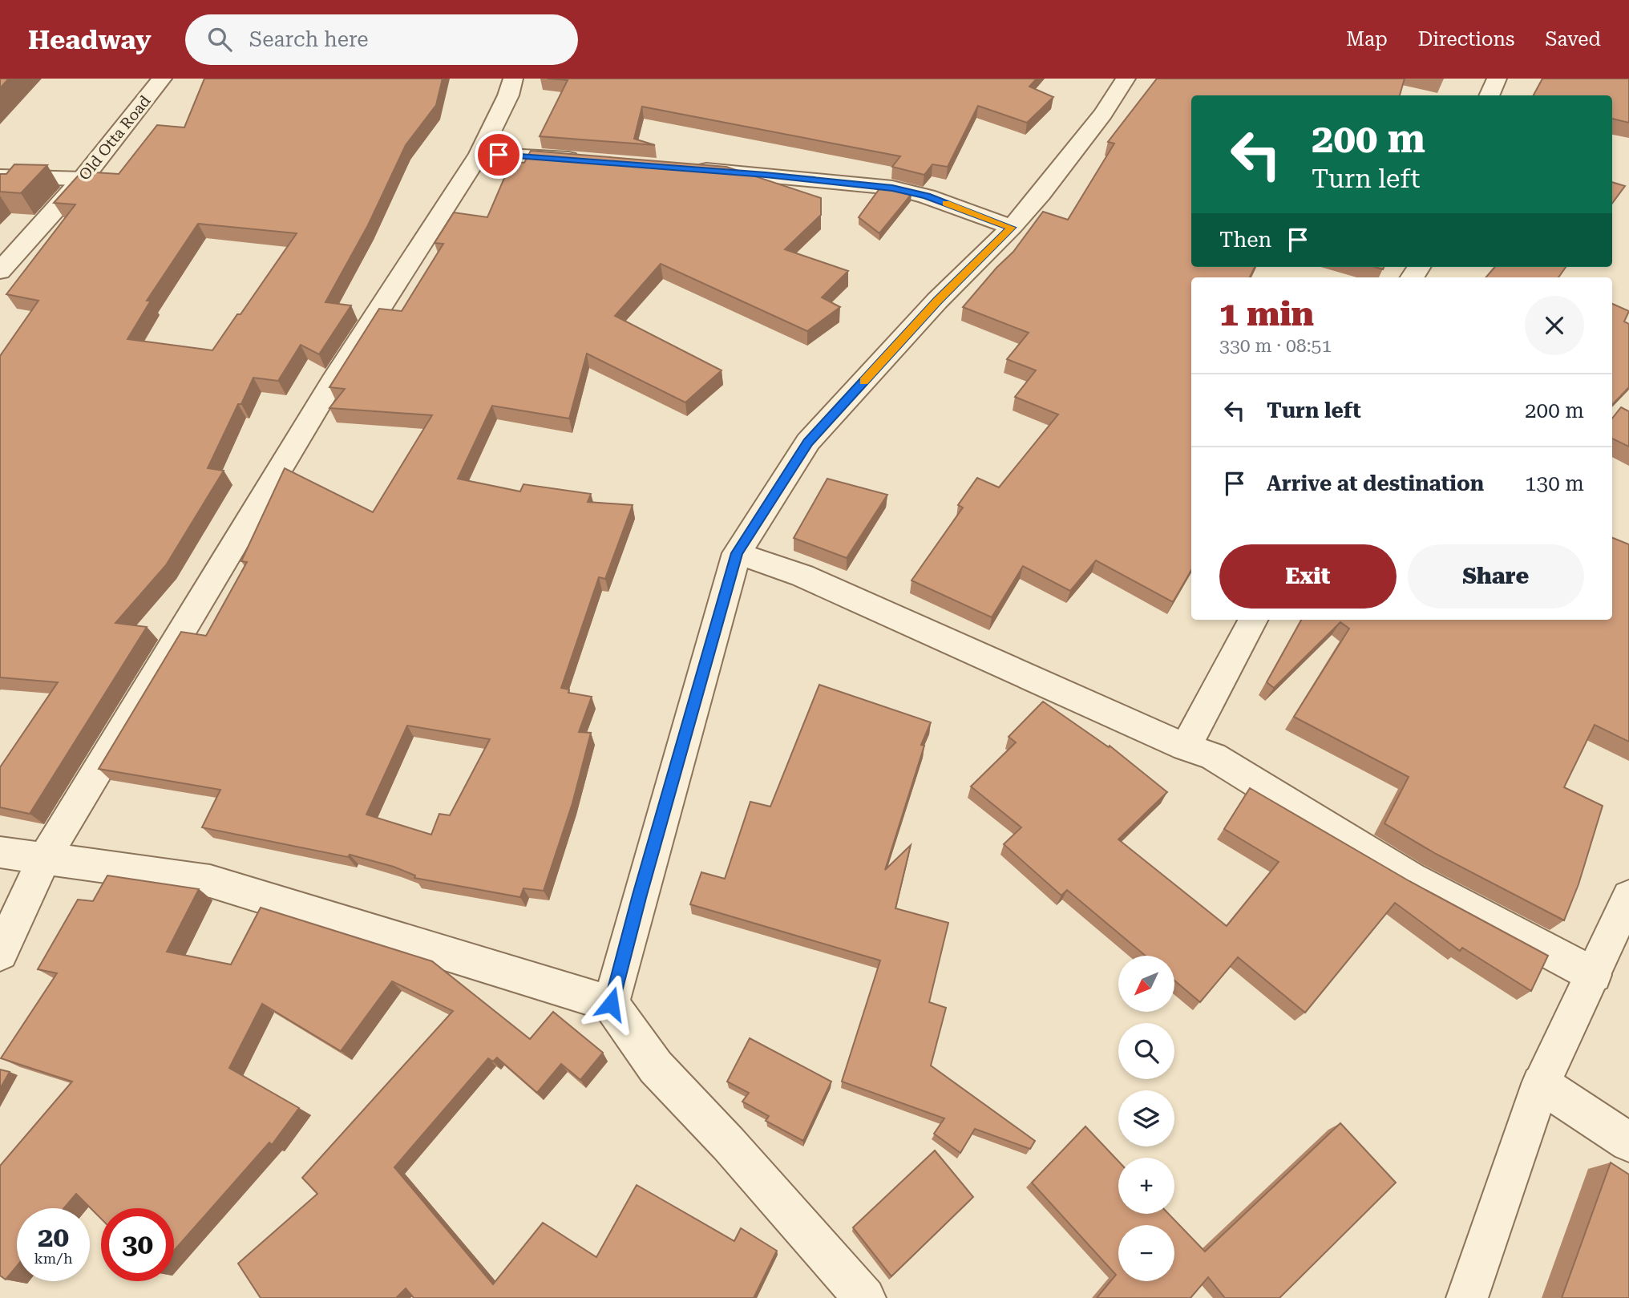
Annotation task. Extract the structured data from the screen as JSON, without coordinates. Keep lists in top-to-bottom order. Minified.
{"streets":{"street":["Old Otta Road"]},"north":"bottom left","page":{"header":"Headway","search":"Search here","nav":["Map","Directions","Saved"],"turn":["200 m","Turn left"],"then":"Then","heading":["1 min","330 m · 08:51"],"list":[{"name":"Turn left","value":"200 m"},{"name":"Arrive at destination","value":"130 m"}],"buttons":["Exit","Share"],"map_buttons":["+","−"],"speed":"20 km/h","limit":"30"}}
